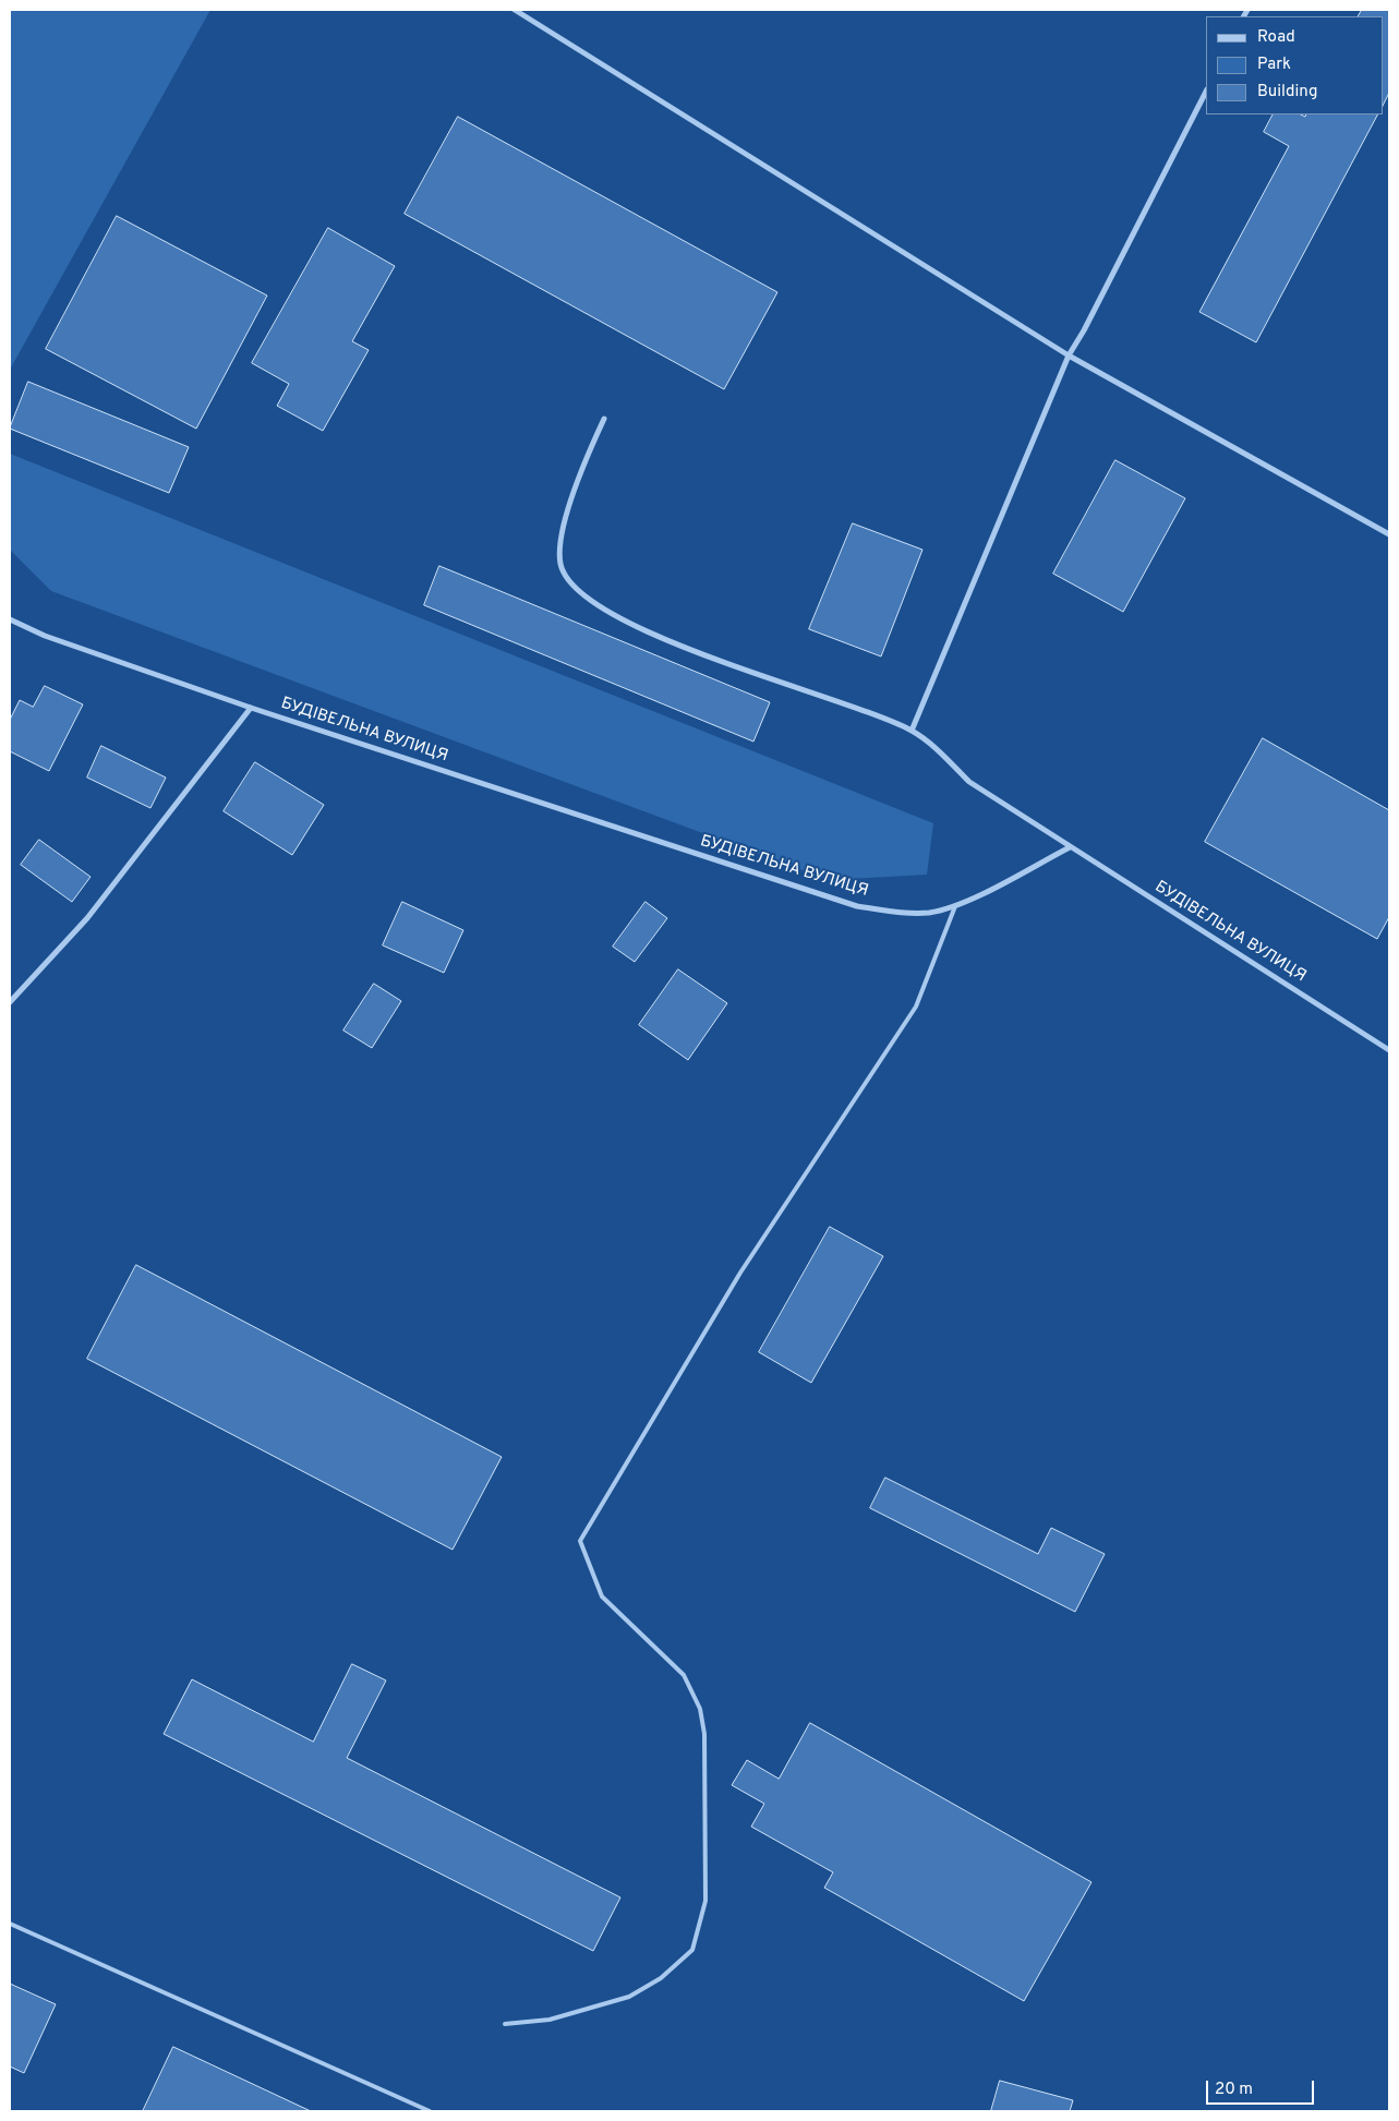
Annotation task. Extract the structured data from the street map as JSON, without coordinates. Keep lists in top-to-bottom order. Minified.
{"streets":{"street":["БУДІВЕЛЬНА ВУЛИЦЯ"]},"legend":["Road","Park","Building"],"scale_bar":"20 m"}
